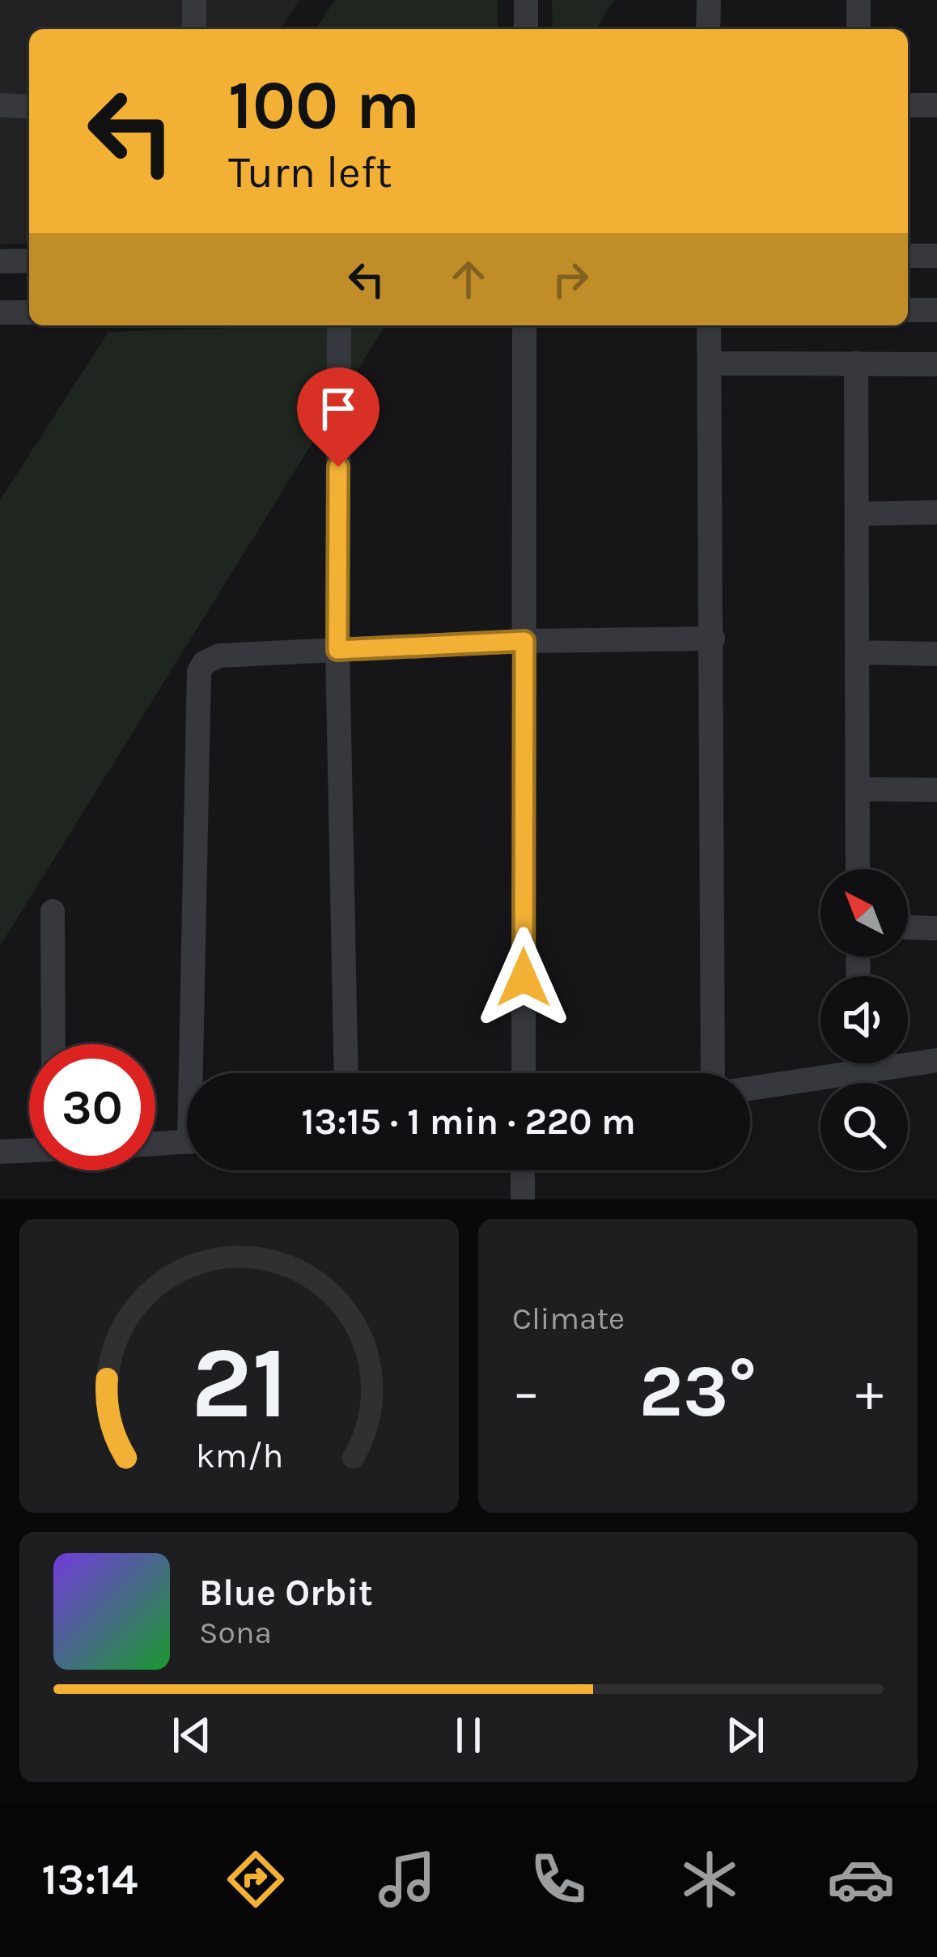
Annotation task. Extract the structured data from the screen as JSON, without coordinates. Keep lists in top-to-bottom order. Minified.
{"north":"top left","page":{"turn":["100 m","Turn left"],"limit":"30","trip":"13:15 · 1 min · 220 m","tile":"Climate","heat":["−","23°","+"],"song":["Blue Orbit","Sona"],"tabs":"13:14","gauge":["21","km/h"]}}
